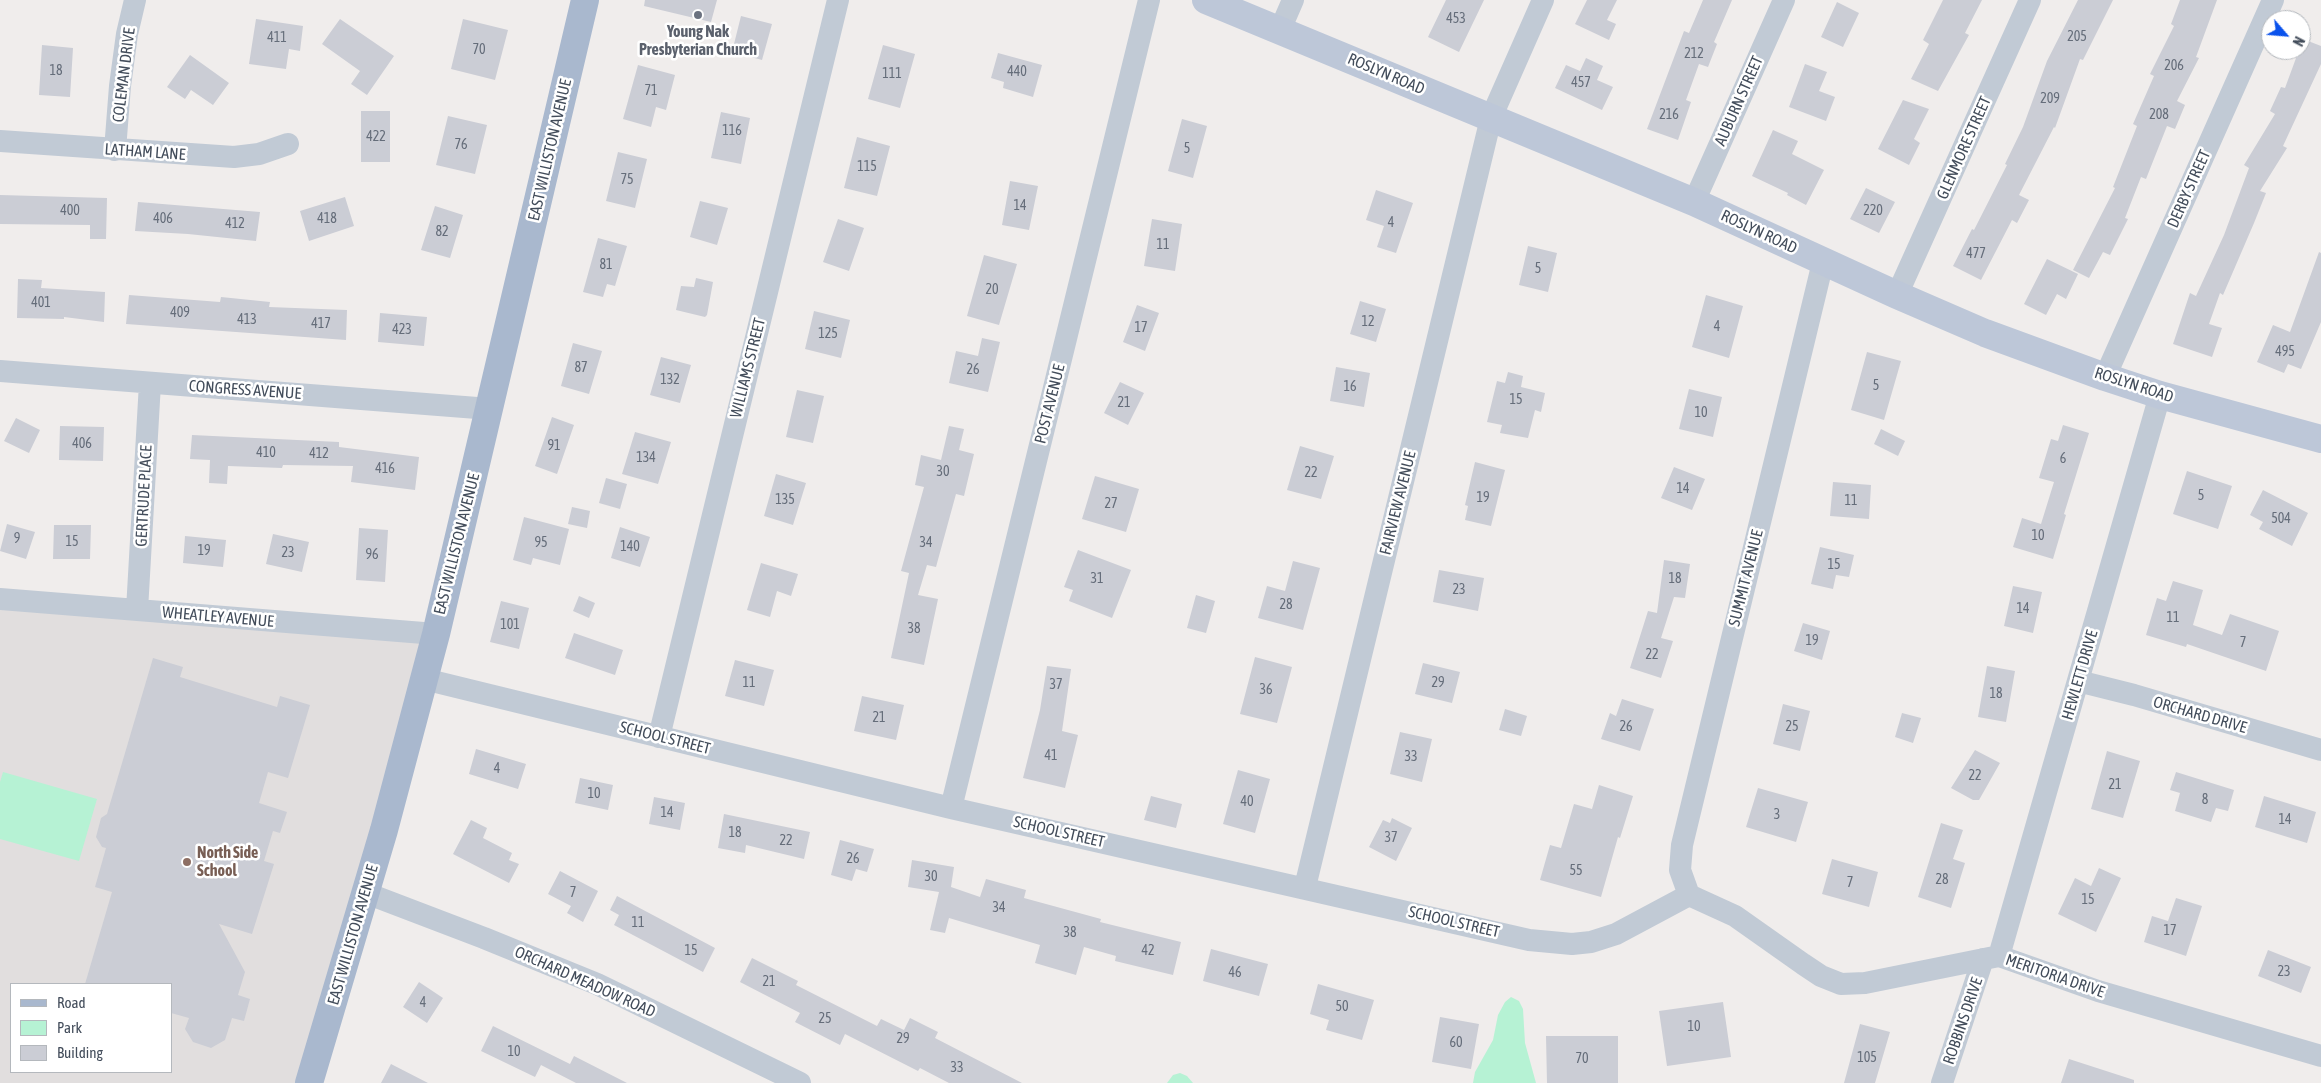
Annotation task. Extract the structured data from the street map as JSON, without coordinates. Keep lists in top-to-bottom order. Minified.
{"streets":{"main road":["ROSLYN ROAD","EAST WILLISTON AVENUE"],"street":["COLEMAN DRIVE","AUBURN STREET","GLENMORE STREET","LATHAM LANE","DERBY STREET","WILLIAMS STREET","CONGRESS AVENUE","POST AVENUE","GERTRUDE PLACE","FAIRVIEW AVENUE","SUMMIT AVENUE","WHEATLEY AVENUE","HEWLETT DRIVE","ORCHARD DRIVE","SCHOOL STREET","MERITORIA DRIVE","ORCHARD MEADOW ROAD","ROBBINS DRIVE"]},"crossings":[["ROSLYN ROAD","AUBURN STREET"],["ROSLYN ROAD","GLENMORE STREET"],["ROSLYN ROAD","DERBY STREET"],["ROSLYN ROAD","FAIRVIEW AVENUE"],["ROSLYN ROAD","SUMMIT AVENUE"],["ROSLYN ROAD","HEWLETT DRIVE"],["COLEMAN DRIVE","LATHAM LANE"],["EAST WILLISTON AVENUE","CONGRESS AVENUE"],["EAST WILLISTON AVENUE","WHEATLEY AVENUE"],["EAST WILLISTON AVENUE","SCHOOL STREET"],["EAST WILLISTON AVENUE","ORCHARD MEADOW ROAD"],["WILLIAMS STREET","SCHOOL STREET"],["CONGRESS AVENUE","GERTRUDE PLACE"],["POST AVENUE","SCHOOL STREET"],["GERTRUDE PLACE","WHEATLEY AVENUE"],["FAIRVIEW AVENUE","SCHOOL STREET"],["SUMMIT AVENUE","SCHOOL STREET"],["SUMMIT AVENUE","MERITORIA DRIVE"],["HEWLETT DRIVE","ORCHARD DRIVE"],["HEWLETT DRIVE","MERITORIA DRIVE"],["HEWLETT DRIVE","ROBBINS DRIVE"],["SCHOOL STREET","MERITORIA DRIVE"],["MERITORIA DRIVE","ROBBINS DRIVE"]],"places":["Young Nak Presbyterian Church","North Side School"],"house_numbers":["453","205","411","70","212","206","18","440","111","457","71","209","216","208","116","422","76","5","115","75","14","400","220","406","418","4","412","82","11","477","81","5","20","401","409","413","12","417","4","17","423","125","495","87","26","132","5","16","15","21","10","406","91","410","412","134","6","416","30","22","14","5","19","135","11","27","504","10","9","15","95","34","140","19","23","96","15","31","18","23","28","14","11","101","38","19","7","22","11","29","37","36","18","21","26","25","41","33","4","22","21","10","8","40","14","3","14","18","37","22","26","55","30","28","7","7","15","34","11","17","38","15","42","23","46","21","4","50","25","10","29","60","10","105","70","33"],"legend":["Road","Park","Building"],"north":"bottom right"}
